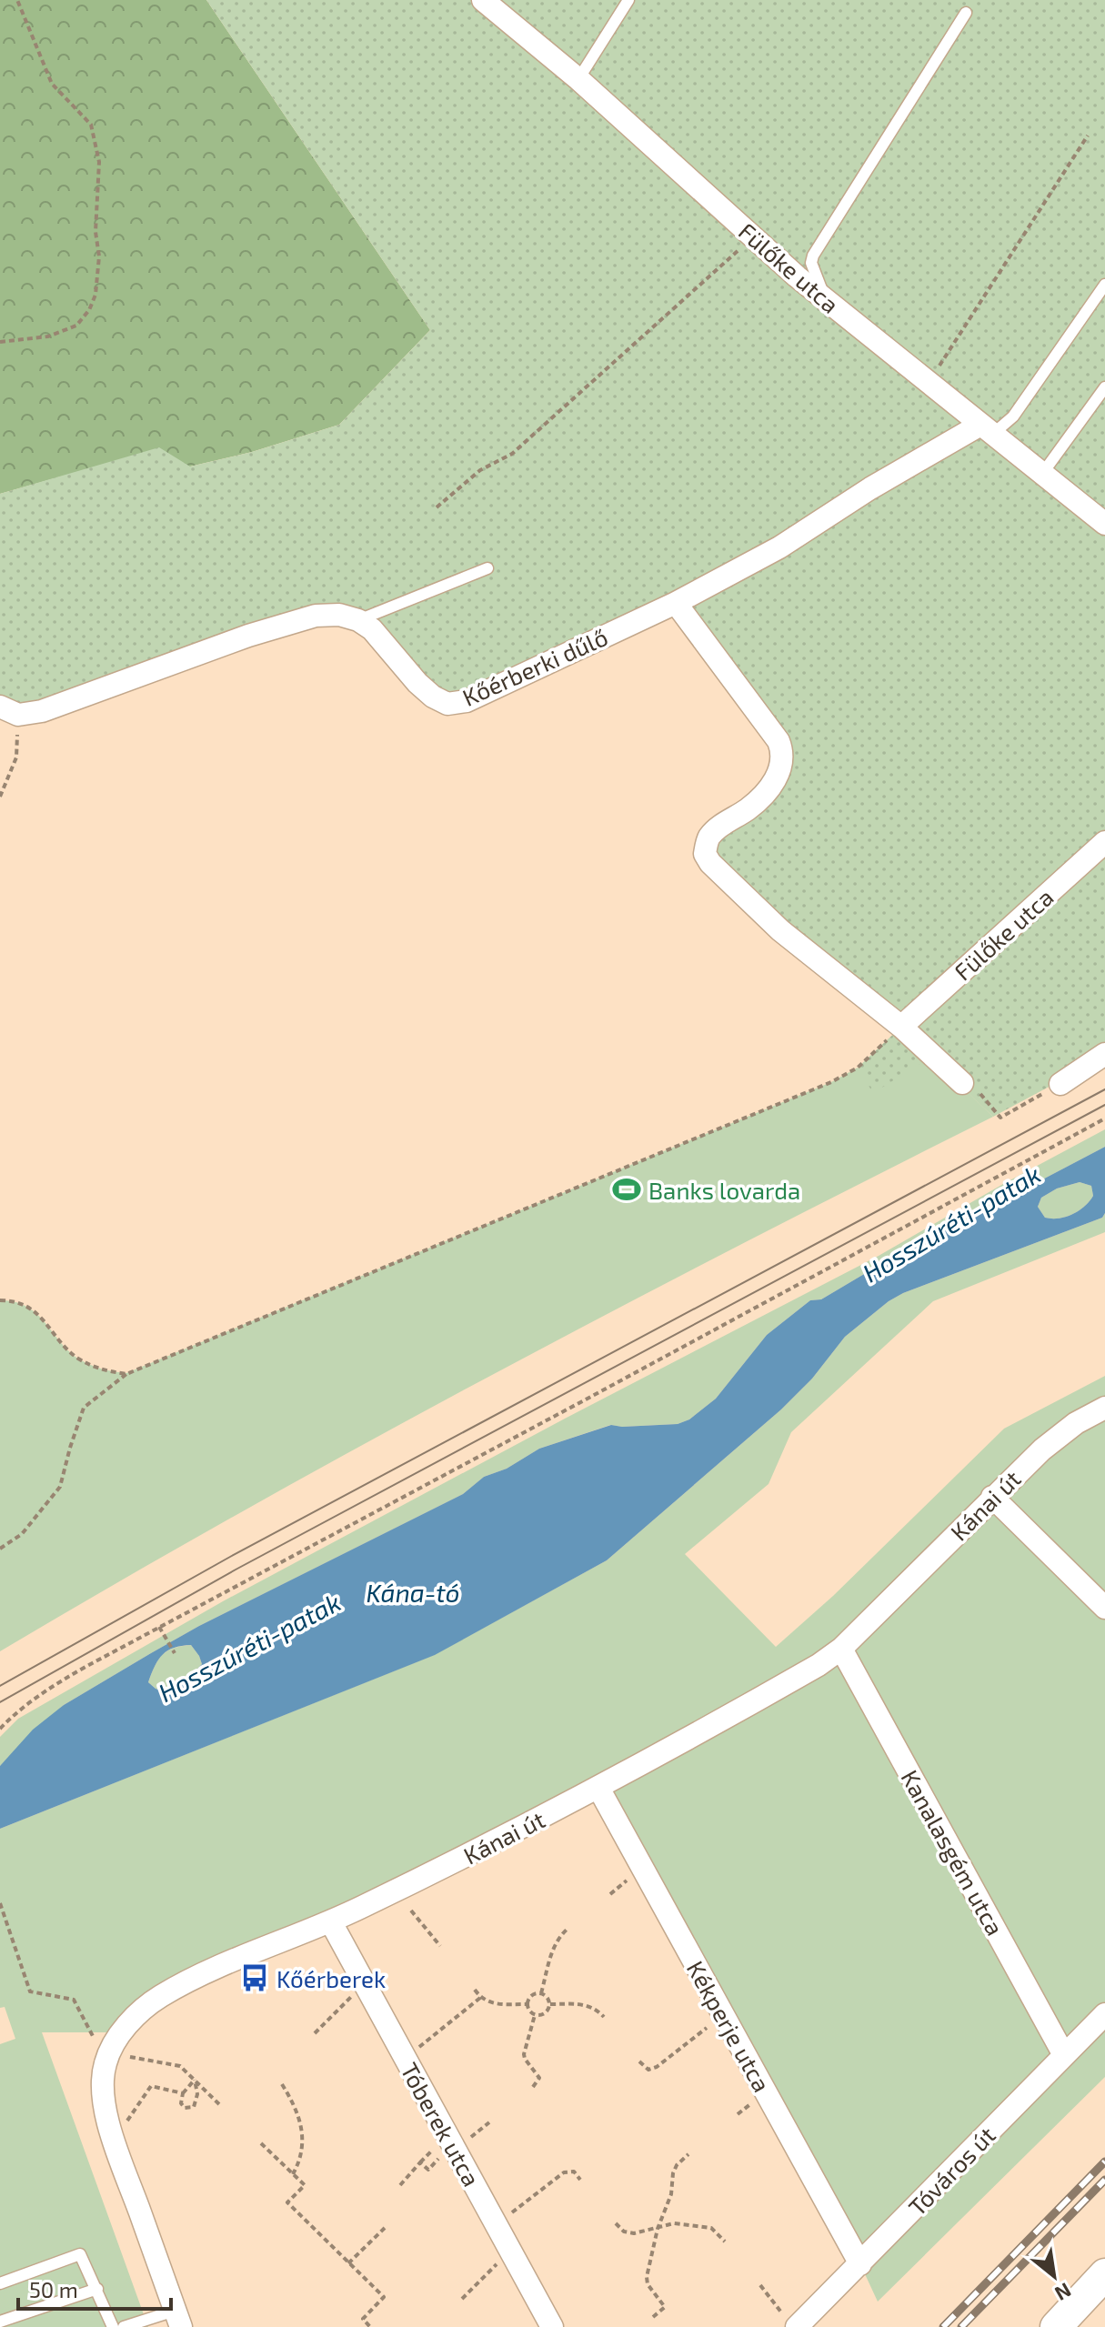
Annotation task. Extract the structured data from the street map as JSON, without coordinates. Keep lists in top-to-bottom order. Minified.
{"streets":{"street":["Fülőke utca","Kőérberki dűlő","Kánai út","Kanalasgém utca","Kékperje utca","Tóberek utca","Tóváros út"]},"crossings":[["Fülőke utca","Kőérberki dűlő"],["Kánai út","Kanalasgém utca"],["Kánai út","Kékperje utca"],["Kánai út","Tóberek utca"],["Kanalasgém utca","Tóváros út"],["Kékperje utca","Tóváros út"]],"water":["Hosszúréti-patak","Kána-tó"],"places":{"sports":["Banks lovarda"],"bus stop":["Kőérberek"]},"scale_bar":"50 m","north":"bottom right"}
